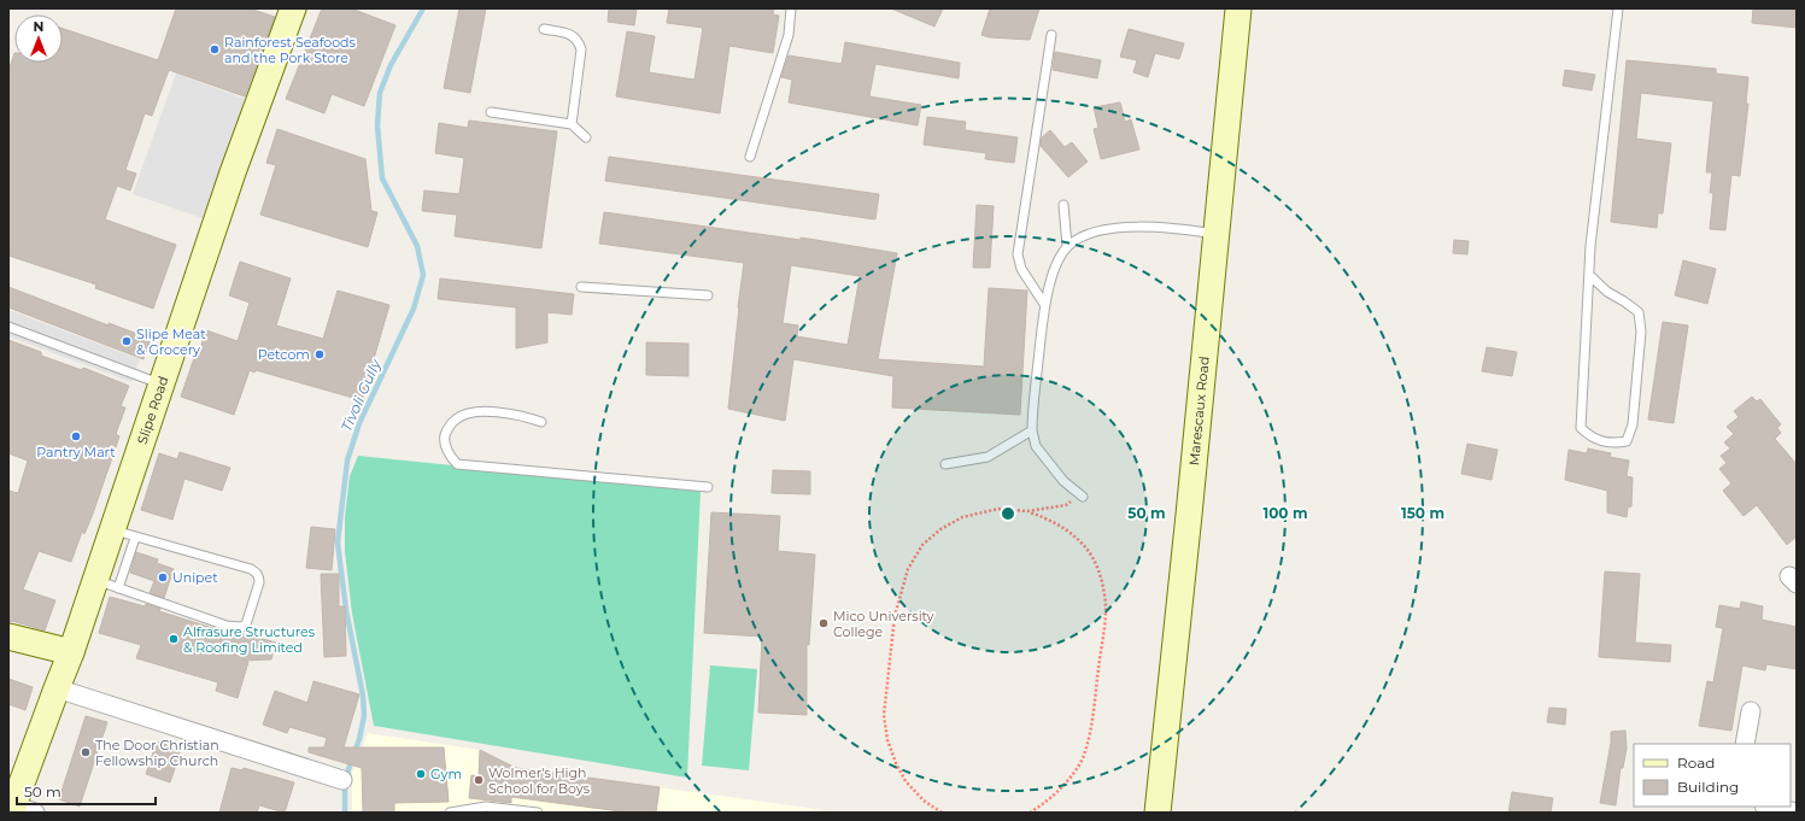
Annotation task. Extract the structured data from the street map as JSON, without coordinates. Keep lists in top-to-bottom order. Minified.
{"streets":{"main road":["Slipe Road","Marescaux Road"]},"water":["Tivoli Gully"],"places":["Rainforest Seafoods and the Pork Store","Slipe Meat & Grocery","Petcom","Pantry Mart","Unipet","Mico University College","Alfrasure Structures & Roofing Limited","The Door Christian Fellowship Church","Gym","Wolmer's High School for Boys"],"legend":["Road","Building"],"scale_bar":"50 m","north":"top","rings":["50 m","100 m","150 m"]}
